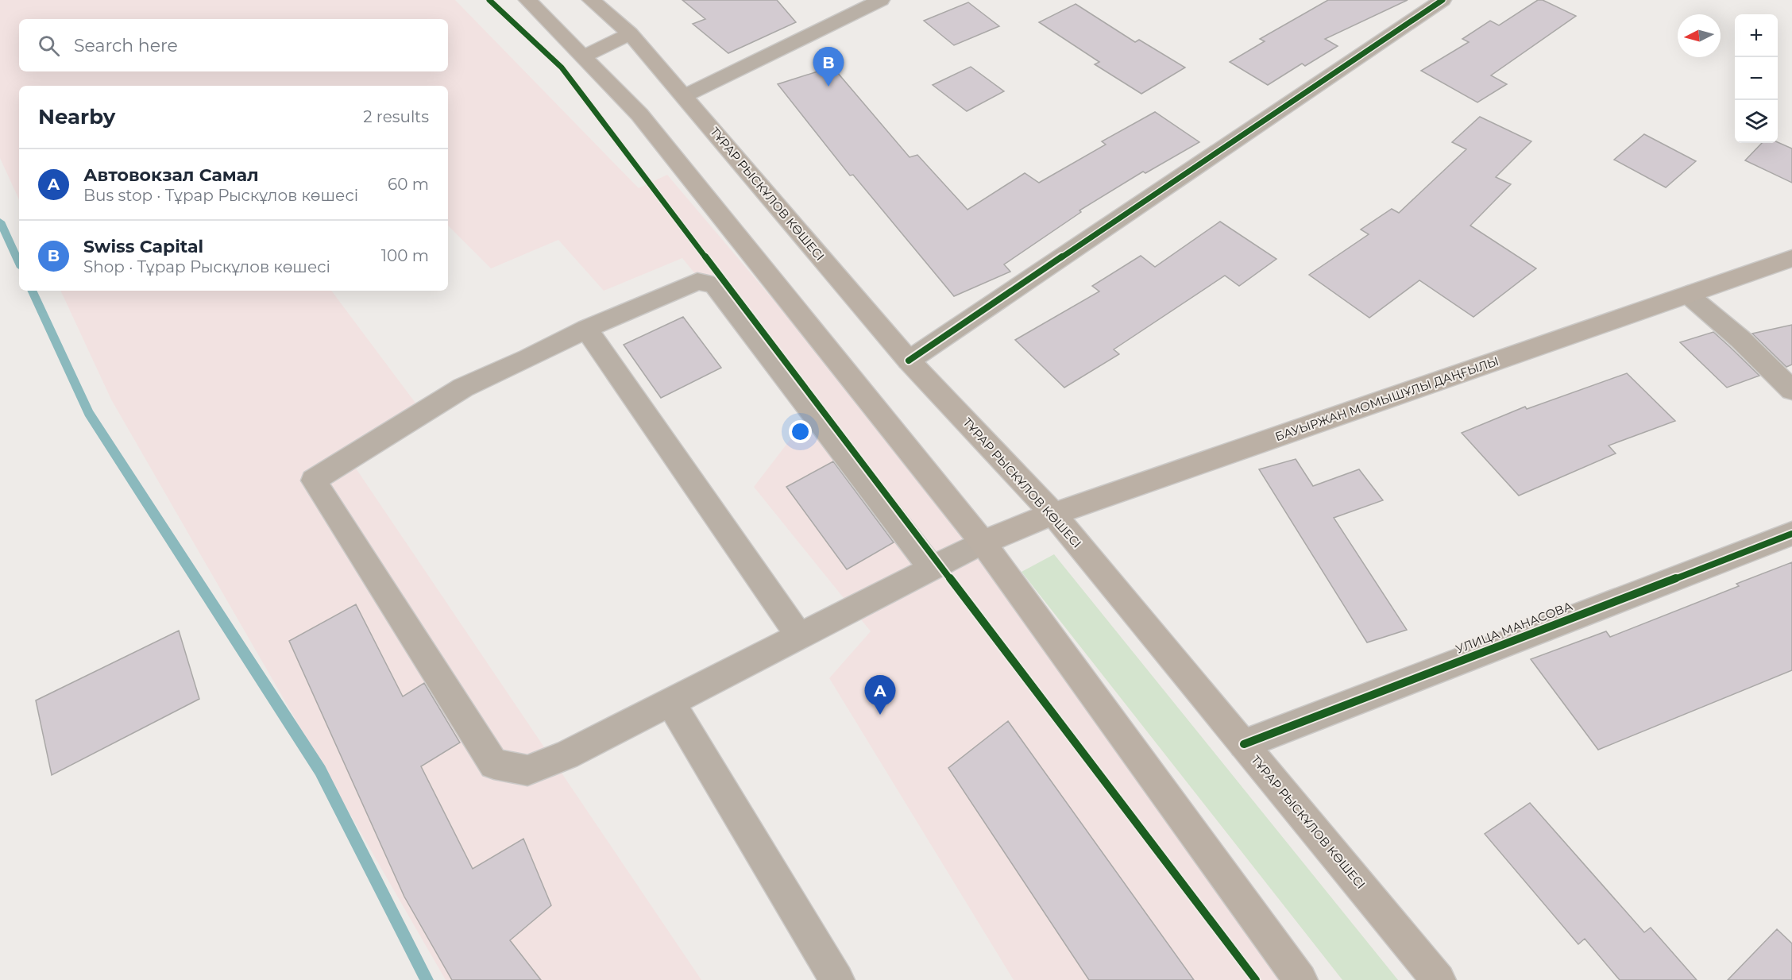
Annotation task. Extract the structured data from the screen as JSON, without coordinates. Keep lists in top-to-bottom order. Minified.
{"streets":{"main road":["ТҰРАР РЫСКҰЛОВ КӨШЕСІ","БАУЫРЖАН МОМЫШҰЛЫ ДАҢҒЫЛЫ"],"street":["УЛИЦА МАНАСОВА"]},"crossings":[["ТҰРАР РЫСКҰЛОВ КӨШЕСІ","БАУЫРЖАН МОМЫШҰЛЫ ДАҢҒЫЛЫ"],["ТҰРАР РЫСКҰЛОВ КӨШЕСІ","УЛИЦА МАНАСОВА"]],"north":"left","page":{"map_buttons":["+","−"],"search":"Search here","pins":["B","A"],"heading":["Nearby","2 results"],"list":[{"mark":"A","name":"Автовокзал Самал","note":"Bus stop · Тұрар Рыскұлов көшесі","value":"60 m"},{"mark":"B","name":"Swiss Capital","note":"Shop · Тұрар Рыскұлов көшесі","value":"100 m"}]}}
